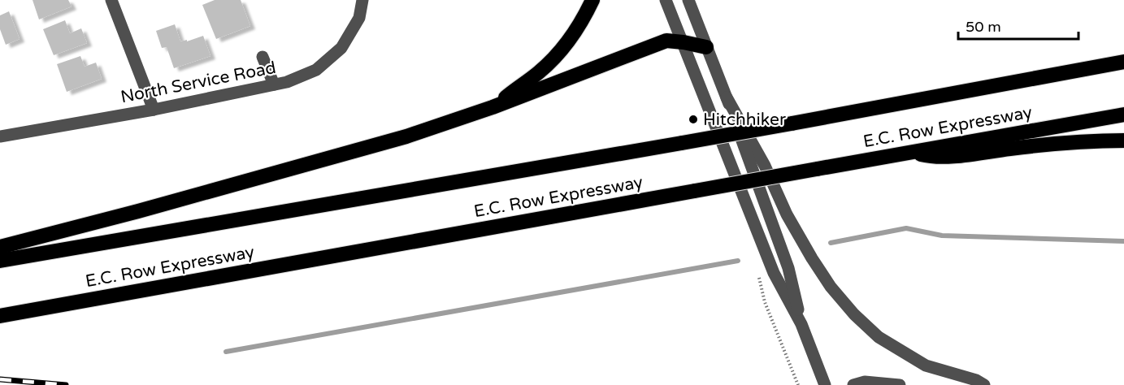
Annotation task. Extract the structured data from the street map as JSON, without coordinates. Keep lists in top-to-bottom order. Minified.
{"streets":{"highway":["E.C. Row Expressway"],"street":["North Service Road"]},"places":["Hitchhiker"],"scale_bar":"50 m"}
